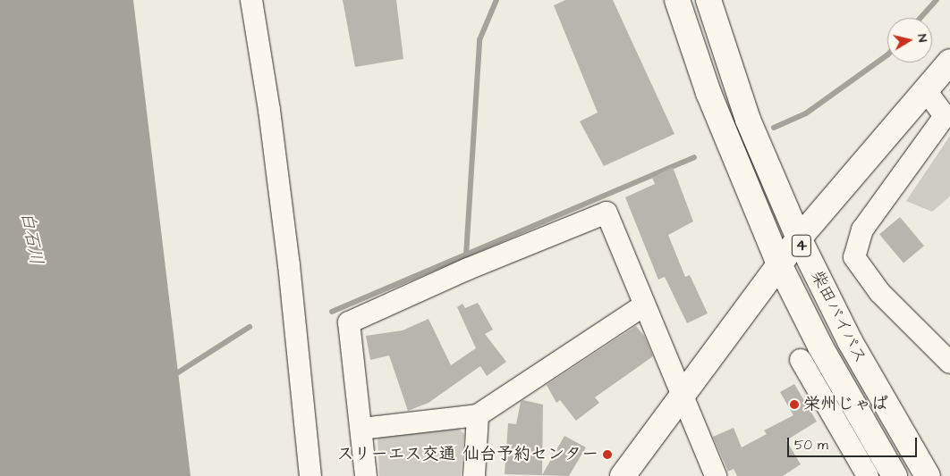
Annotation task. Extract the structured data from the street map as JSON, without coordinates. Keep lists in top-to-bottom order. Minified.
{"streets":{"main road":["4","柴田バイパス"]},"water":["白石川"],"places":["栄州じゃぱ","スリーエス交通 仙台予約センター"],"scale_bar":"50 m","north":"right"}
